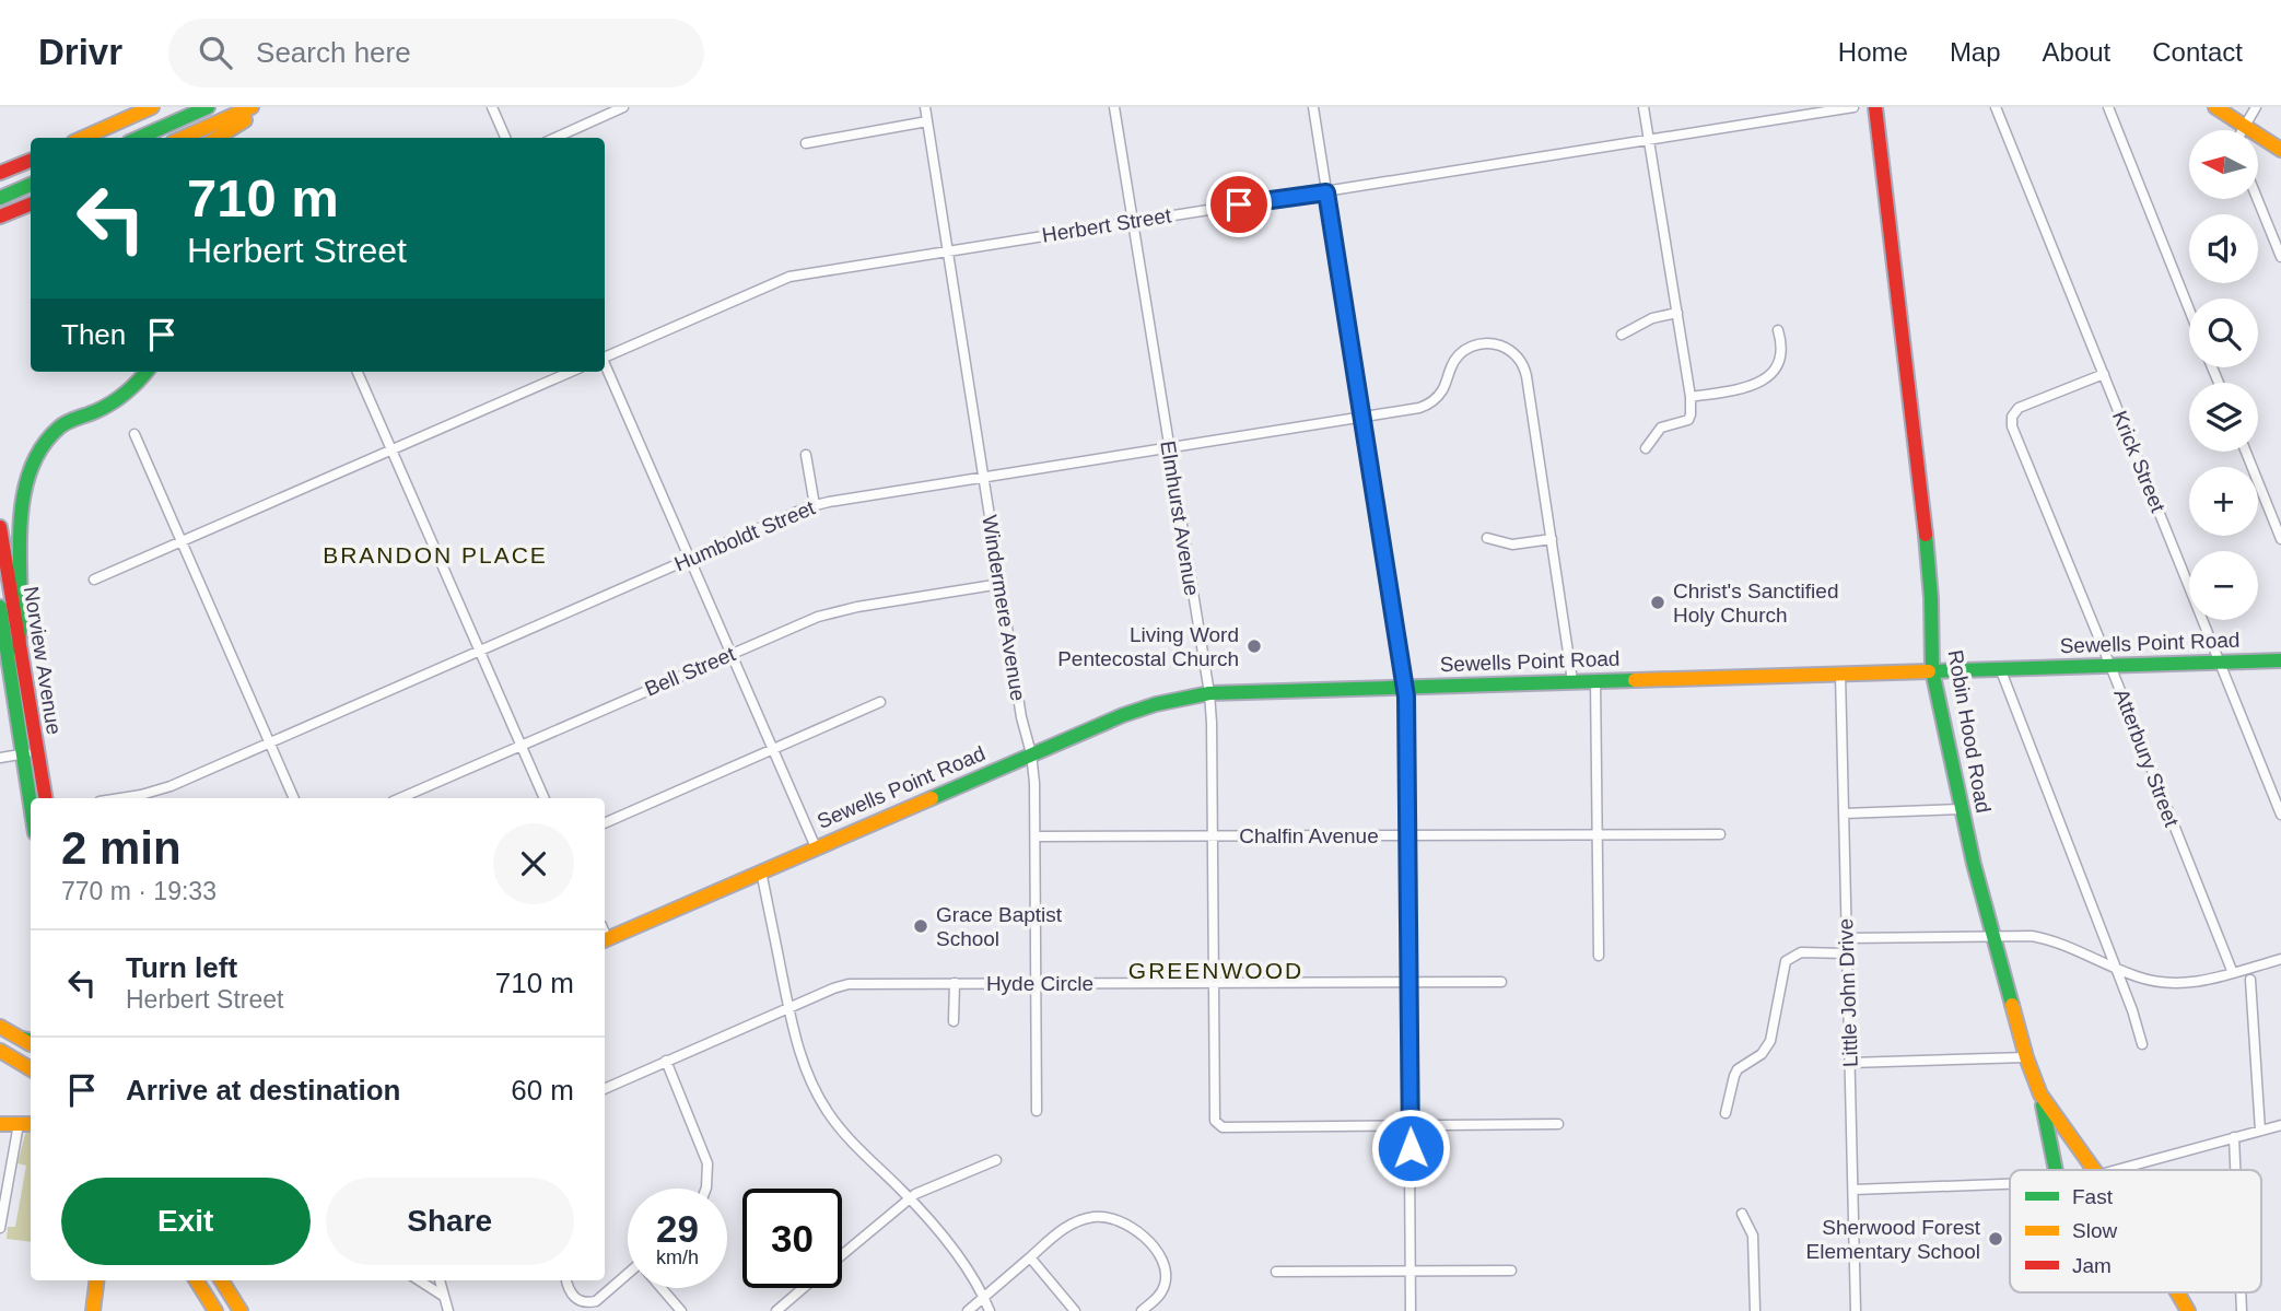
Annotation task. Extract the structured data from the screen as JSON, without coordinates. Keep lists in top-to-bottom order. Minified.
{"streets":{"main road":["Sewells Point Road","Norview Avenue","Robin Hood Road"],"street":["Herbert Street","Krick Street","Elmhurst Avenue","Humboldt Street","Windermere Avenue","Bell Street","Atterbury Street","Chalfin Avenue","Hyde Circle","Little John Drive"]},"crossings":[["Herbert Street","Elmhurst Avenue"],["Herbert Street","Windermere Avenue"],["Krick Street","Sewells Point Road"],["Krick Street","Atterbury Street"],["Elmhurst Avenue","Humboldt Street"],["Elmhurst Avenue","Sewells Point Road"],["Elmhurst Avenue","Chalfin Avenue"],["Elmhurst Avenue","Hyde Circle"],["Humboldt Street","Windermere Avenue"],["Windermere Avenue","Sewells Point Road"],["Windermere Avenue","Bell Street"],["Windermere Avenue","Chalfin Avenue"],["Windermere Avenue","Hyde Circle"],["Sewells Point Road","Robin Hood Road"],["Sewells Point Road","Atterbury Street"],["Sewells Point Road","Little John Drive"]],"districts":["BRANDON PLACE","GREENWOOD"],"places":["Christ's Sanctified Holy Church","Living Word Pentecostal Church","Grace Baptist School","Sherwood Forest Elementary School"],"legend":["Fast","Slow","Jam"],"north":"left","page":{"header":"Drivr","search":"Search here","nav":["Home","Map","About","Contact"],"map_buttons":["+","−"],"turn":["710 m","Herbert Street"],"then":"Then","heading":["2 min","770 m · 19:33"],"list":[{"name":"Turn left","note":"Herbert Street","value":"710 m"},{"name":"Arrive at destination","value":"60 m"}],"buttons":["Exit","Share"],"speed":"29 km/h","limit":"30"}}
